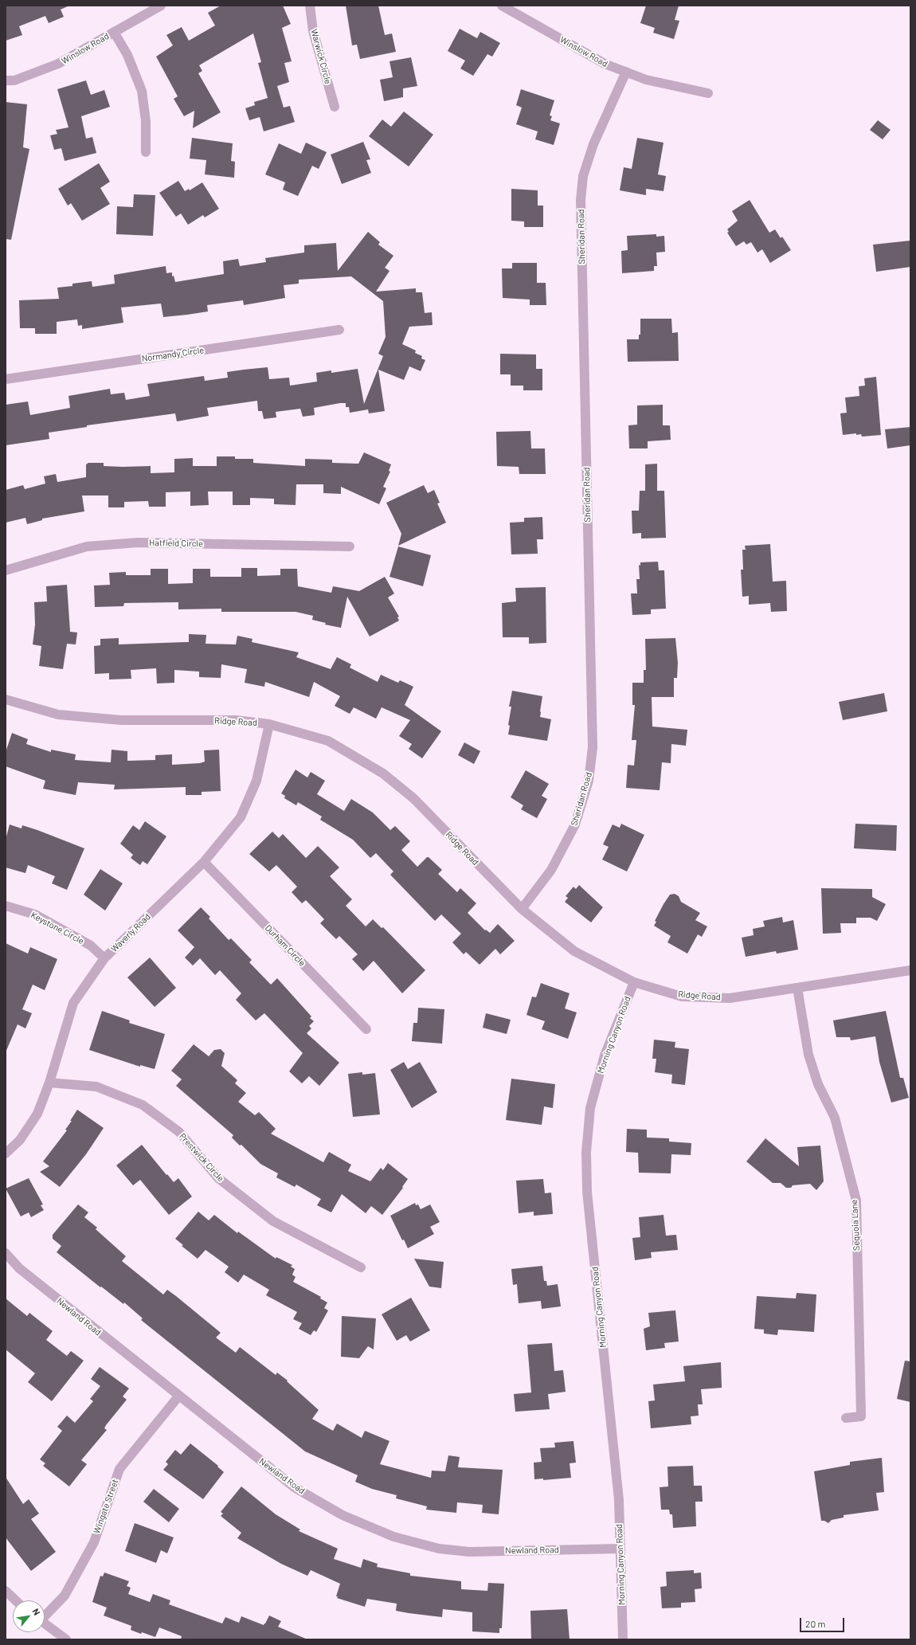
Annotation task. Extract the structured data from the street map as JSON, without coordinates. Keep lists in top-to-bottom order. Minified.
{"streets":{"street":["Winslow Road","Warwick Circle","Sheridan Road","Normandy Circle","Hatfield Circle","Ridge Road","Keystone Circle","Waverly Road","Durham Circle","Morning Canyon Road","Prestwick Circle","Sequoia Lane","Newland Road","Wingate Street"]},"crossings":[["Winslow Road","Sheridan Road"],["Sheridan Road","Ridge Road"],["Ridge Road","Waverly Road"],["Ridge Road","Morning Canyon Road"],["Ridge Road","Sequoia Lane"],["Keystone Circle","Waverly Road"],["Waverly Road","Durham Circle"],["Waverly Road","Prestwick Circle"],["Morning Canyon Road","Newland Road"],["Newland Road","Wingate Street"]],"scale_bar":"20 m","north":"top right"}
